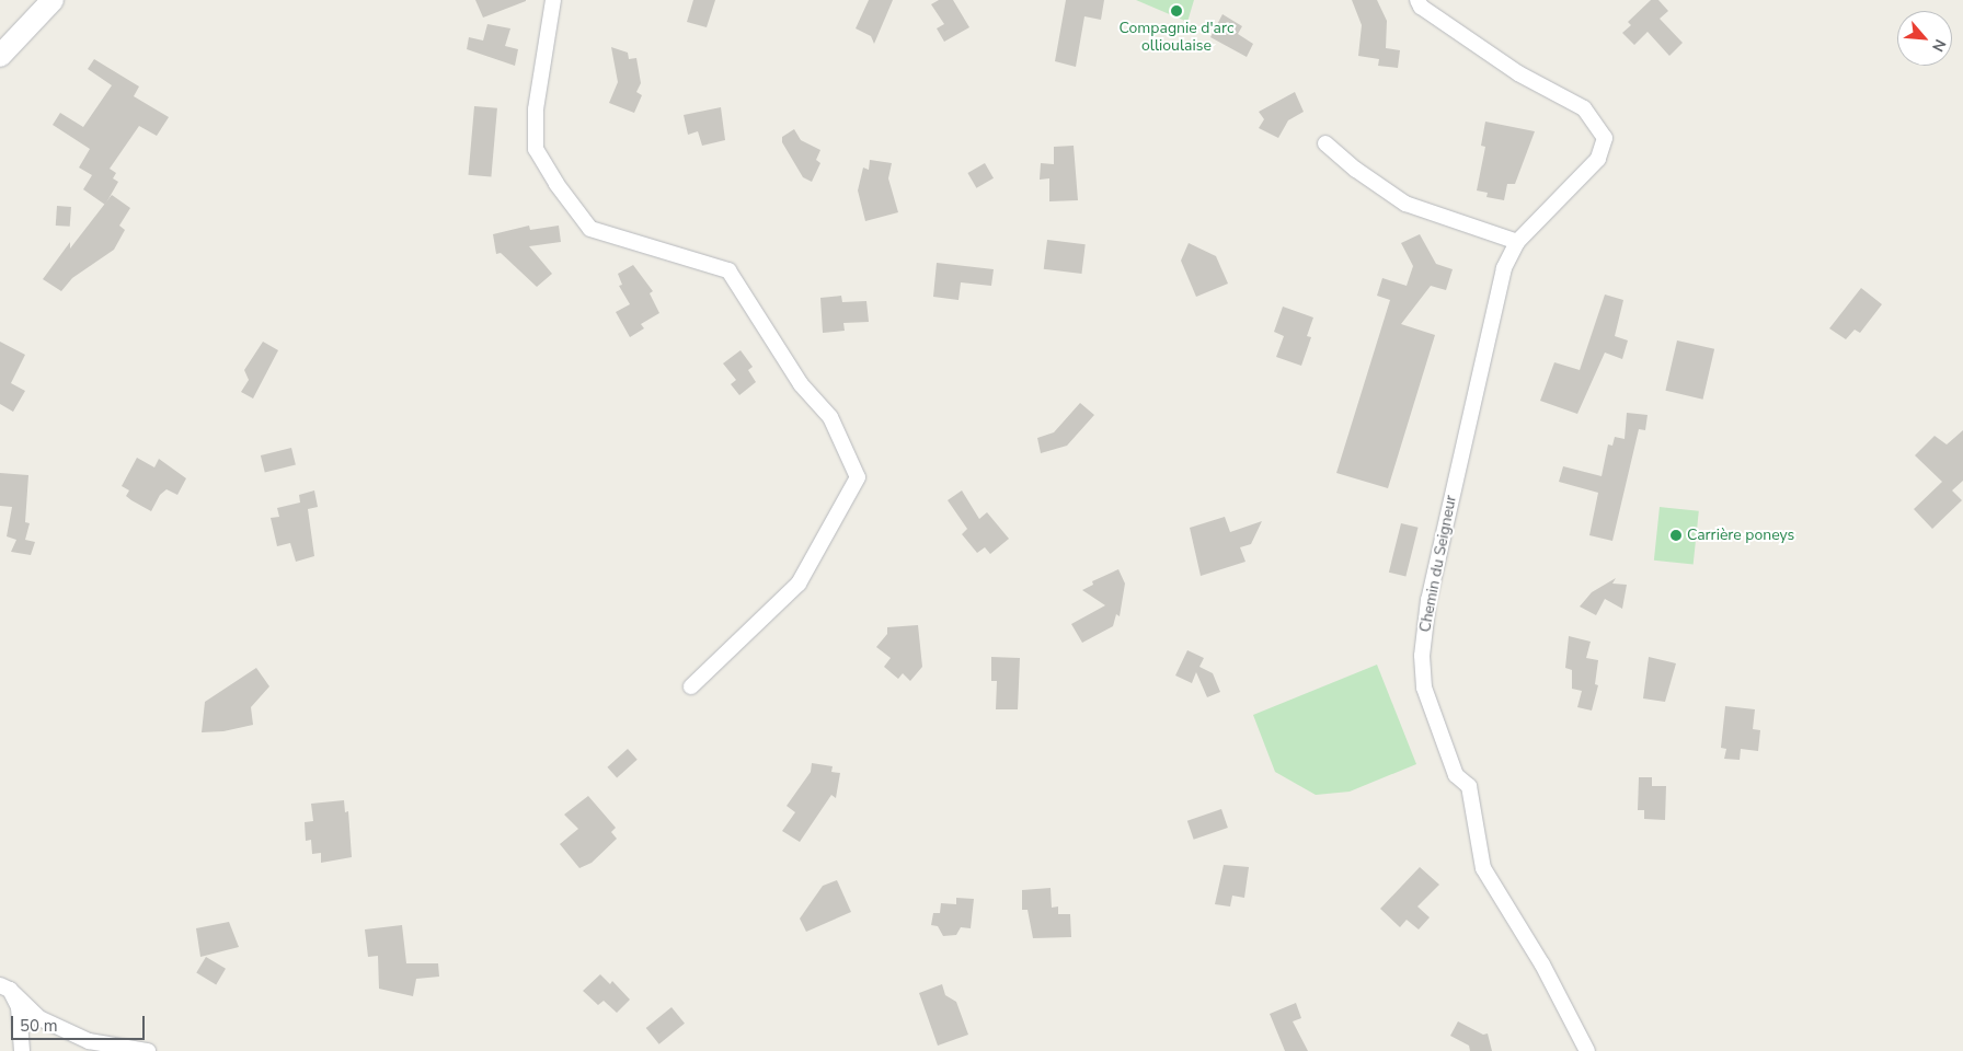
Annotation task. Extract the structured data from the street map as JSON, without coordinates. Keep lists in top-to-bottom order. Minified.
{"streets":{"street":["Chemin du Seigneur"]},"places":["Compagnie d'arc ollioulaise","Carrière poneys"],"scale_bar":"50 m","north":"bottom right"}
